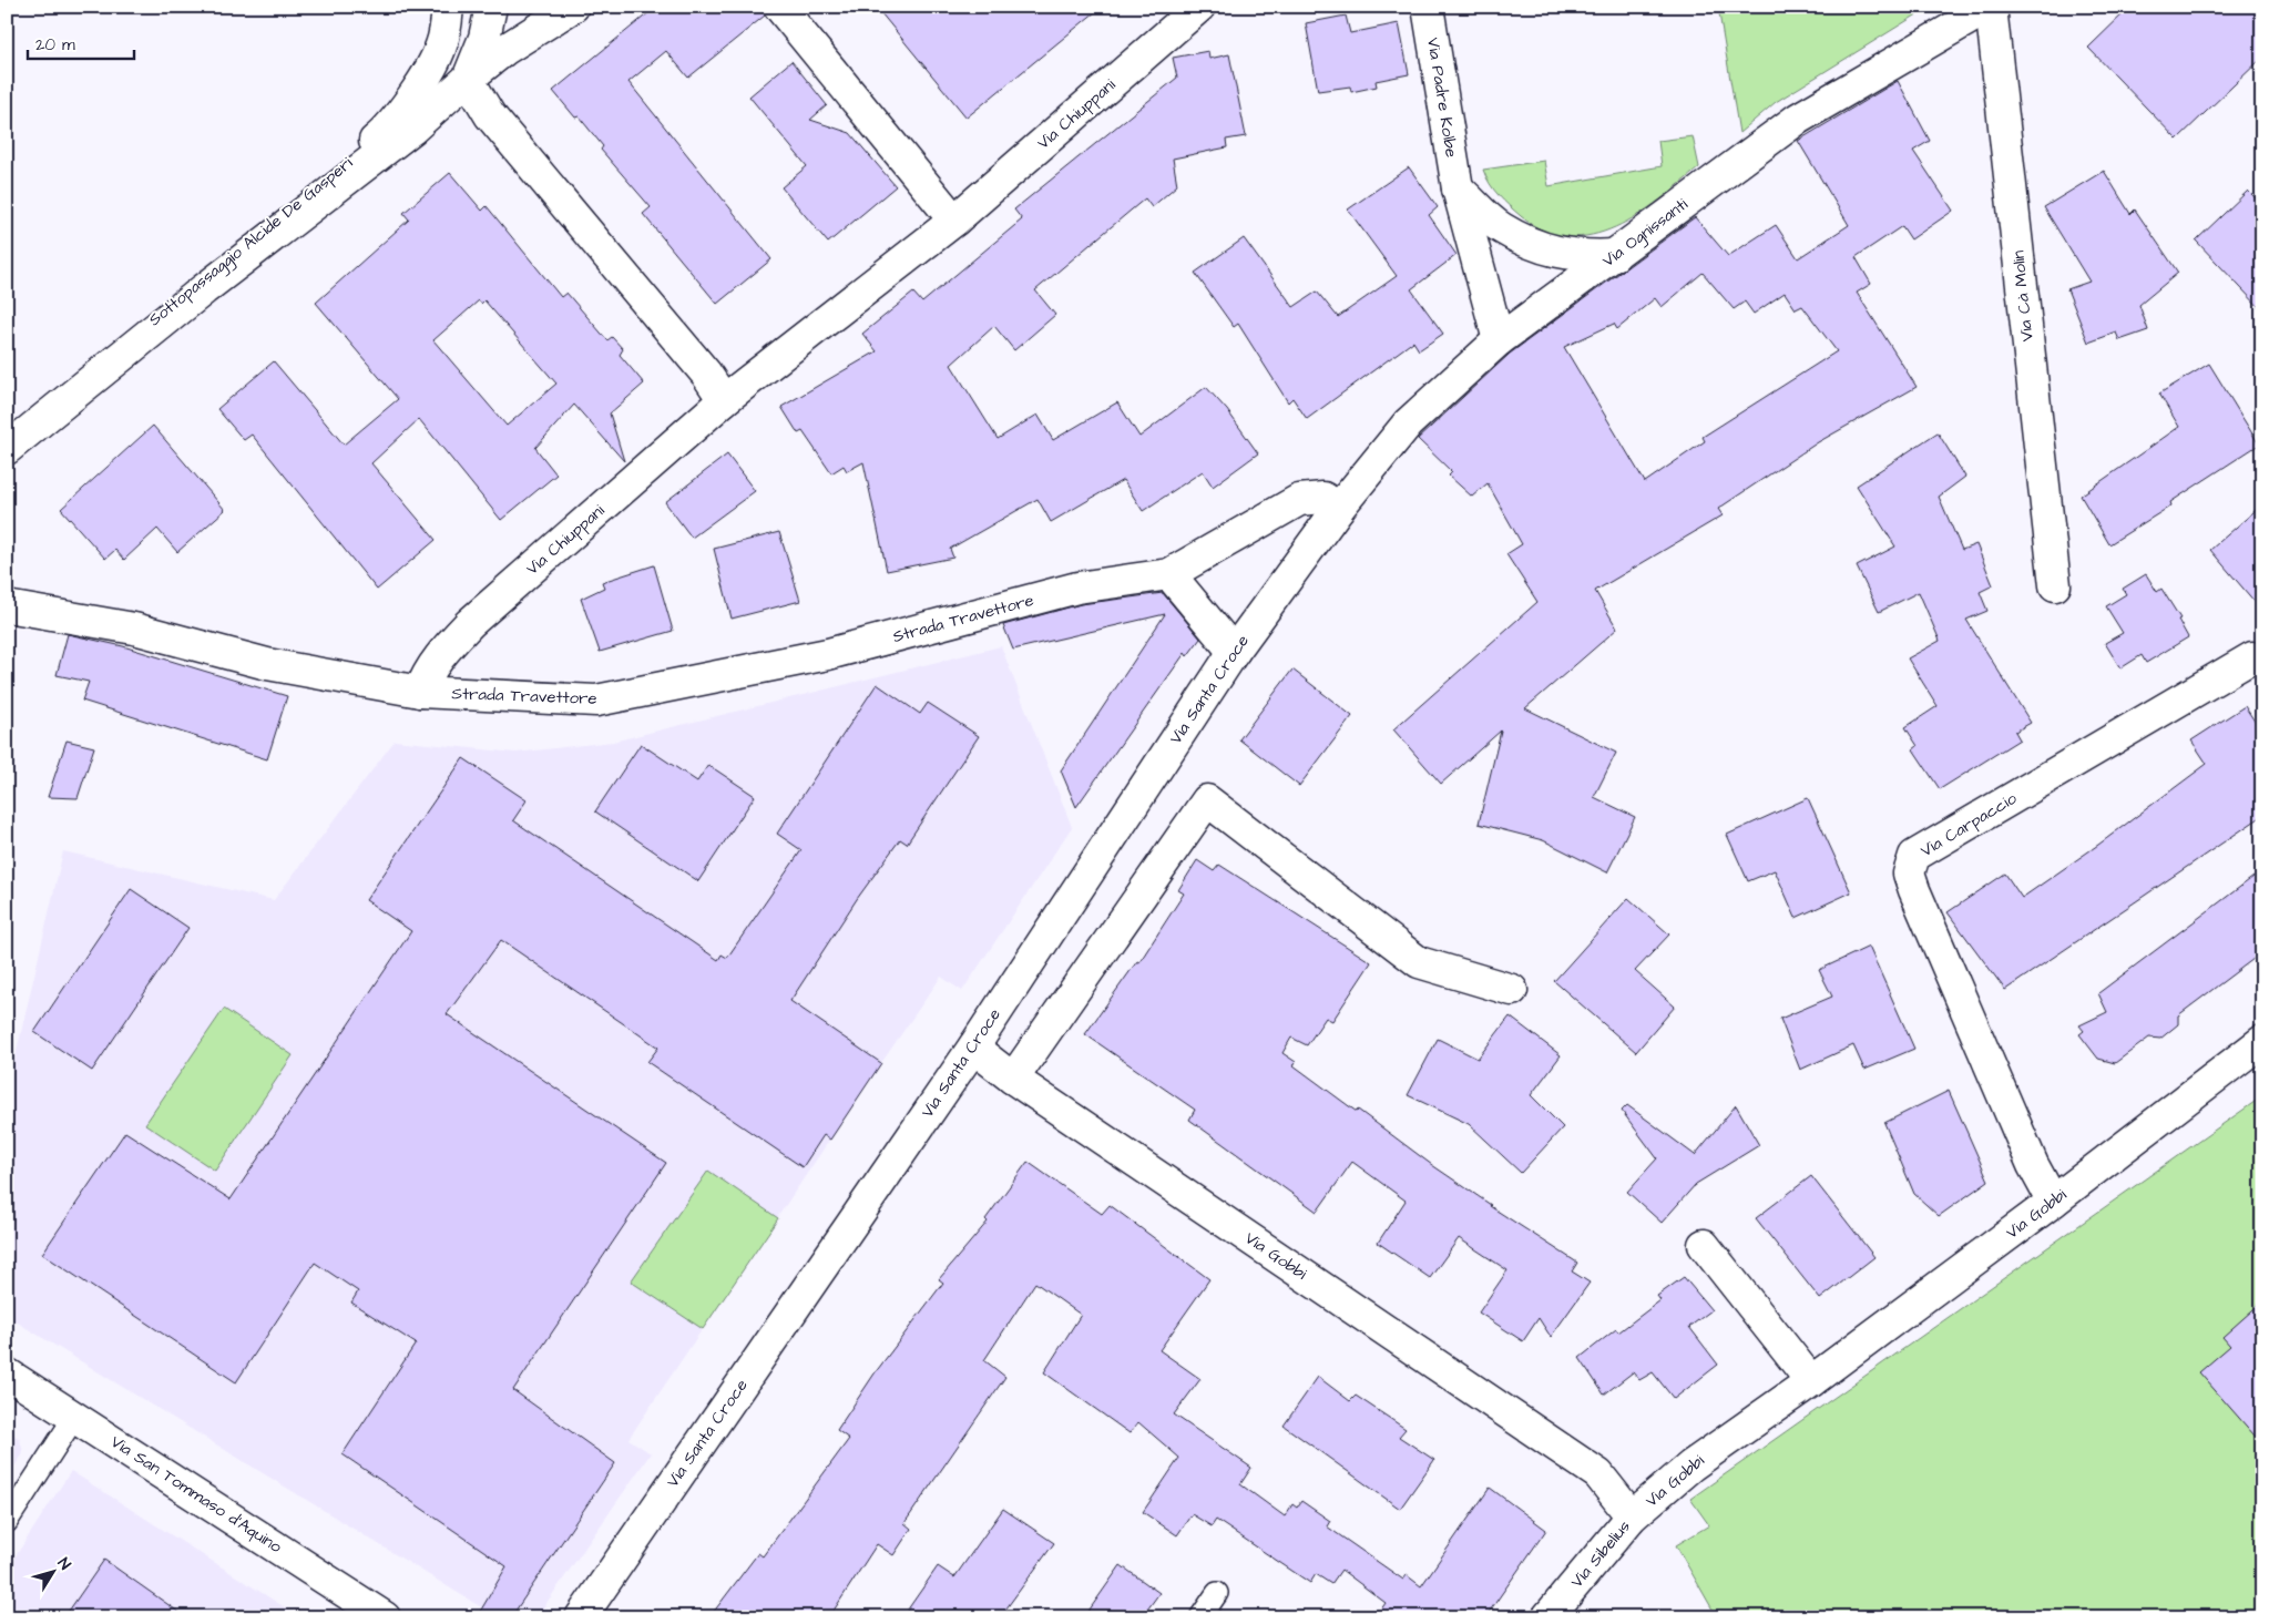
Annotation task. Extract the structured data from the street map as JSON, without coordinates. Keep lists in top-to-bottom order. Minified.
{"streets":{"street":["Via Padre Kolbe","Via Chiuppani","Via Ognissanti","Sottopassaggio Alcide De Gasperi","Via Cà Molin","Strada Travettore","Via Santa Croce","Via Carpaccio","Via Gobbi","Via San Tommaso d'Aquino","Via Sibelius"]},"crossings":[["Via Padre Kolbe","Via Ognissanti"],["Via Chiuppani","Strada Travettore"],["Via Ognissanti","Via Cà Molin"],["Via Ognissanti","Strada Travettore"],["Via Ognissanti","Via Santa Croce"],["Strada Travettore","Via Santa Croce"],["Via Santa Croce","Via Gobbi"],["Via Carpaccio","Via Gobbi"],["Via Gobbi","Via Sibelius"]],"scale_bar":"20 m","north":"top right"}
